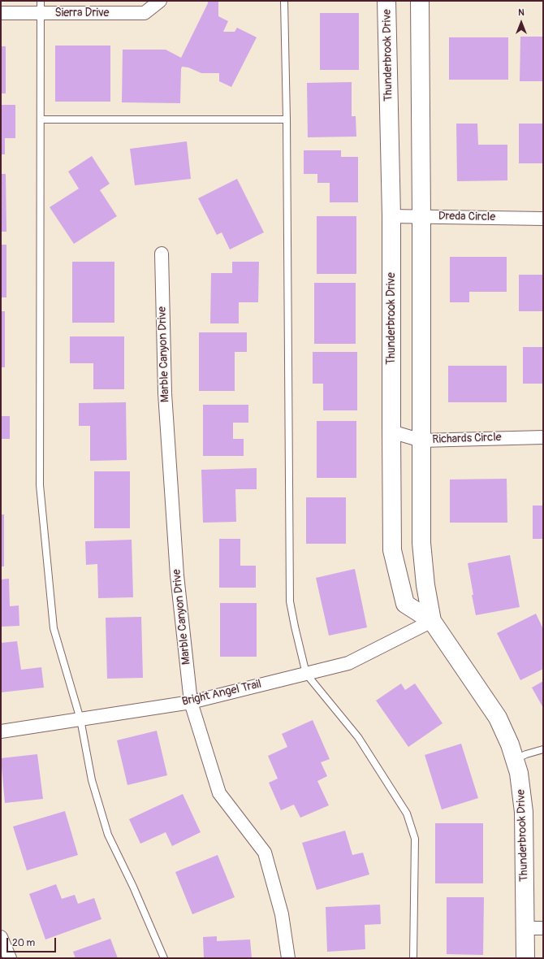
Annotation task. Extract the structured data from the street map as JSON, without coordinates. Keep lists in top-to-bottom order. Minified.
{"streets":{"street":["Sierra Drive","Thunderbrook Drive","Dreda Circle","Marble Canyon Drive","Richards Circle","Bright Angel Trail"]},"crossings":[["Thunderbrook Drive","Dreda Circle"],["Thunderbrook Drive","Richards Circle"],["Thunderbrook Drive","Bright Angel Trail"],["Marble Canyon Drive","Bright Angel Trail"]],"scale_bar":"20 m","north":"top"}
